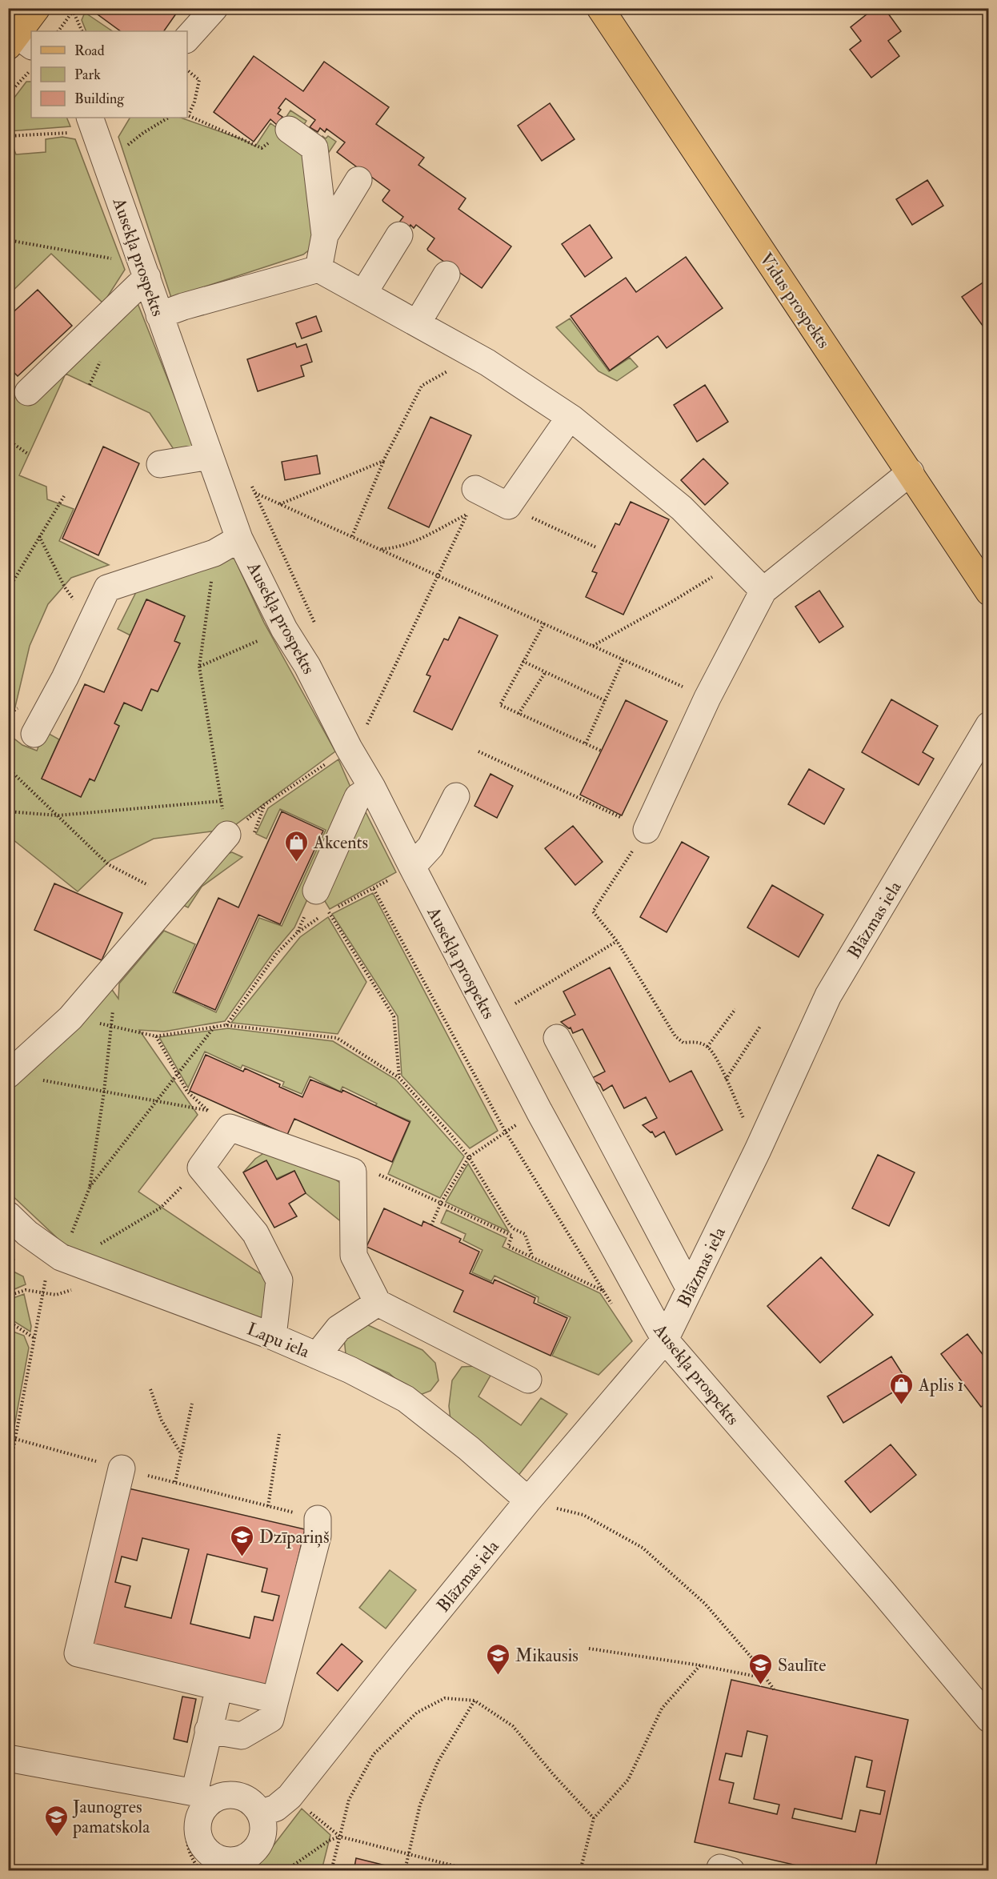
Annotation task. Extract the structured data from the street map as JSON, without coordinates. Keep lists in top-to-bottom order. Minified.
{"streets":{"main road":["Vidus prospekts"],"street":["Ausekļa prospekts","Blāzmas iela","Lapu iela"]},"crossings":[["Ausekļa prospekts","Blāzmas iela"],["Blāzmas iela","Lapu iela"]],"places":{"shop":["Akcents","Aplis 1"],"school or university":["Dzīpariņš","Mikausis","Saulīte","Jaunogres pamatskola"]},"legend":["Road","Park","Building"]}
